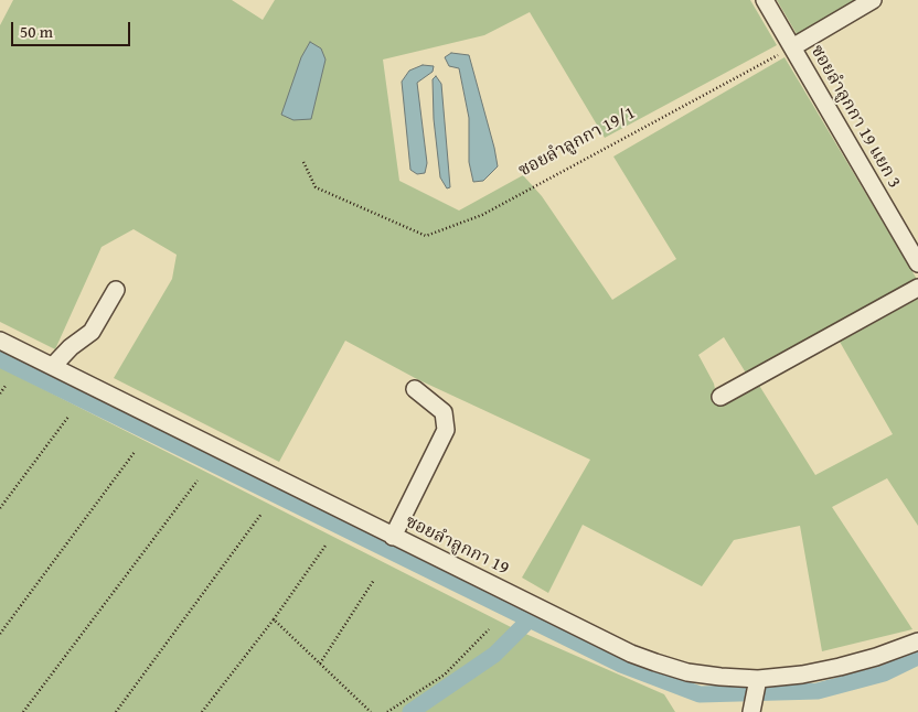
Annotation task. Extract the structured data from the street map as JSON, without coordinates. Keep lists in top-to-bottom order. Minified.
{"streets":{"street":["ซอยลำลูกกา 19 แยก 3","ซอยลำลูกกา 19"],"path":["ซอยลำลูกกา 19/1"]},"crossings":[["ซอยลำลูกกา 19 แยก 3","ซอยลำลูกกา 19/1"]],"scale_bar":"50 m"}
